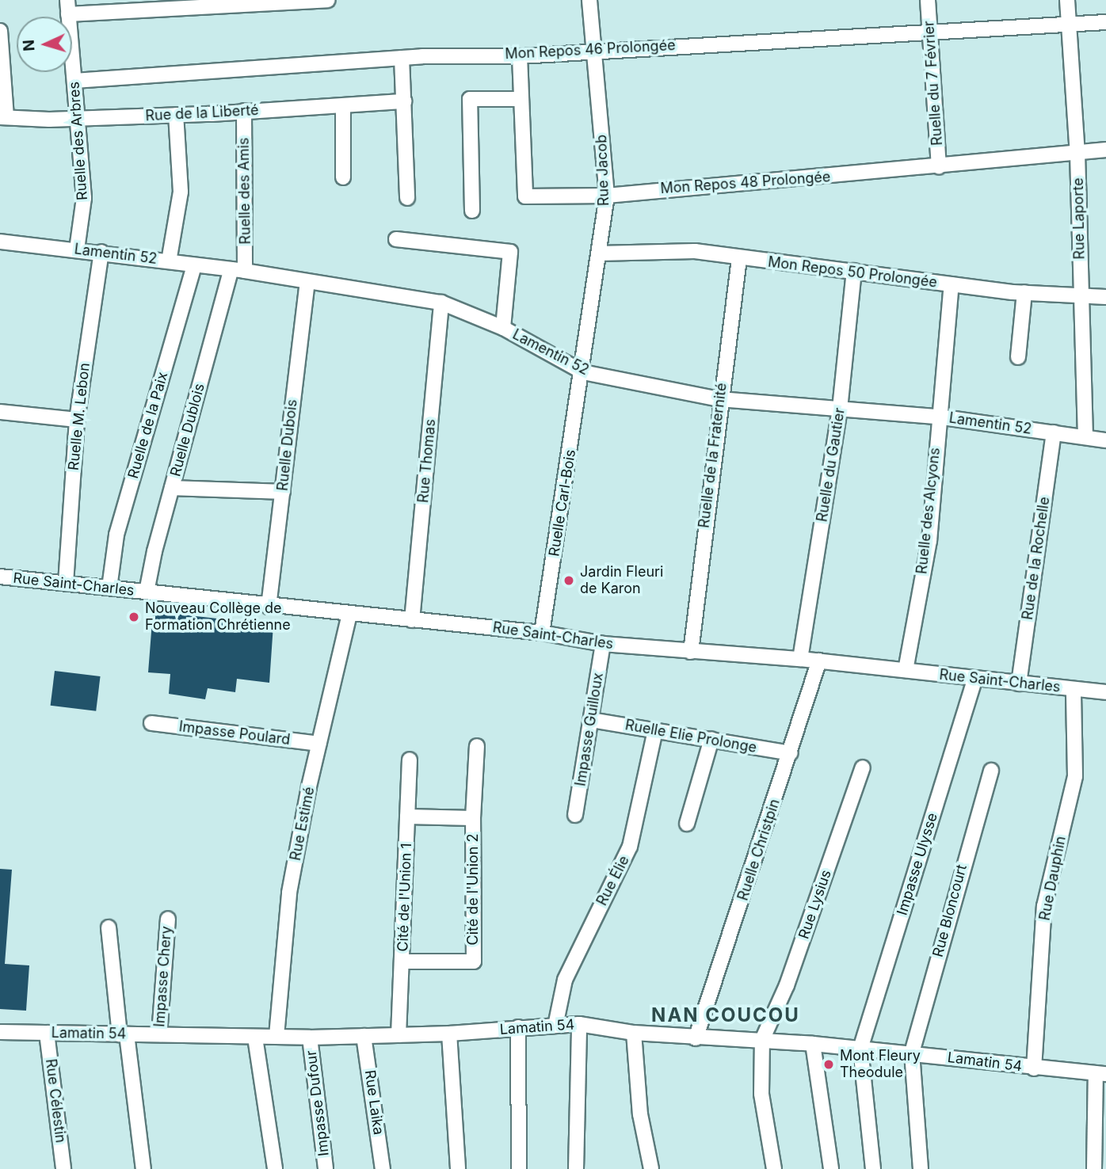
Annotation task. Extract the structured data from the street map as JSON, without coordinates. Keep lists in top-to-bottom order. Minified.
{"streets":{"street":["Mon Repos 46 Prolongée","Ruelle du 7 Février","Rue de la Liberté","Ruelle des Arbres","Rue Jacob","Mon Repos 48 Prolongée","Ruelle des Amis","Rue Laporte","Lamentin 52","Mon Repos 50 Prolongée","Ruelle M. Lebon","Ruelle de la Paix","Ruelle Dublois","Ruelle Dubois","Ruelle de la Fraternité","Rue Thomas","Ruelle du Gautier","Ruelle Carl-Bois","Ruelle des Alcyons","Rue de la Rochelle","Rue Saint-Charles","Impasse Guilloux","Impasse Poulard","Ruelle Elie Prolonge","Rue Estimé","Ruelle Christpin","Impasse Ulysse","Rue Dauphin","Rue Élie","Cité de l'Union 2","Cité de l'Union 1","Rue Lysius","Rue Bloncourt","Impasse Chery","Lamatin 54","Rue Célestin","Rue Laika","Impasse Dufour"]},"crossings":[["Mon Repos 46 Prolongée","Ruelle du 7 Février"],["Mon Repos 46 Prolongée","Ruelle des Arbres"],["Mon Repos 46 Prolongée","Rue Jacob"],["Mon Repos 46 Prolongée","Mon Repos 48 Prolongée"],["Mon Repos 46 Prolongée","Rue Laporte"],["Ruelle du 7 Février","Mon Repos 48 Prolongée"],["Rue de la Liberté","Ruelle des Arbres"],["Rue de la Liberté","Ruelle des Amis"],["Ruelle des Arbres","Lamentin 52"],["Rue Jacob","Mon Repos 48 Prolongée"],["Rue Jacob","Lamentin 52"],["Rue Jacob","Mon Repos 50 Prolongée"],["Rue Jacob","Ruelle Carl-Bois"],["Mon Repos 48 Prolongée","Rue Laporte"],["Ruelle des Amis","Lamentin 52"],["Ruelle des Amis","Ruelle Dublois"],["Rue Laporte","Lamentin 52"],["Rue Laporte","Mon Repos 50 Prolongée"],["Lamentin 52","Ruelle M. Lebon"],["Lamentin 52","Ruelle de la Paix"],["Lamentin 52","Ruelle Dublois"],["Lamentin 52","Ruelle Dubois"],["Lamentin 52","Ruelle de la Fraternité"],["Lamentin 52","Rue Thomas"],["Lamentin 52","Ruelle du Gautier"],["Lamentin 52","Ruelle Carl-Bois"],["Lamentin 52","Ruelle des Alcyons"],["Lamentin 52","Rue de la Rochelle"],["Mon Repos 50 Prolongée","Ruelle de la Fraternité"],["Mon Repos 50 Prolongée","Ruelle du Gautier"],["Mon Repos 50 Prolongée","Ruelle des Alcyons"],["Ruelle M. Lebon","Rue Saint-Charles"],["Ruelle de la Paix","Rue Saint-Charles"],["Ruelle Dublois","Rue Saint-Charles"],["Ruelle Dubois","Rue Saint-Charles"],["Ruelle de la Fraternité","Rue Saint-Charles"],["Rue Thomas","Rue Saint-Charles"],["Ruelle du Gautier","Rue Saint-Charles"],["Ruelle Carl-Bois","Rue Saint-Charles"],["Ruelle des Alcyons","Rue Saint-Charles"],["Rue de la Rochelle","Rue Saint-Charles"],["Rue Saint-Charles","Impasse Guilloux"],["Rue Saint-Charles","Rue Estimé"],["Rue Saint-Charles","Ruelle Christpin"],["Rue Saint-Charles","Impasse Ulysse"],["Rue Saint-Charles","Rue Dauphin"],["Impasse Guilloux","Ruelle Elie Prolonge"],["Impasse Poulard","Rue Estimé"],["Ruelle Elie Prolonge","Ruelle Christpin"],["Ruelle Elie Prolonge","Rue Élie"],["Rue Estimé","Lamatin 54"],["Ruelle Christpin","Lamatin 54"],["Impasse Ulysse","Lamatin 54"],["Rue Dauphin","Lamatin 54"],["Rue Élie","Lamatin 54"],["Cité de l'Union 2","Cité de l'Union 1"],["Cité de l'Union 1","Lamatin 54"],["Rue Lysius","Lamatin 54"],["Rue Bloncourt","Lamatin 54"],["Impasse Chery","Lamatin 54"],["Lamatin 54","Rue Célestin"],["Lamatin 54","Rue Laika"],["Lamatin 54","Impasse Dufour"]],"districts":["NAN COUCOU"],"places":["Jardin Fleuri de Karon","Nouveau Collège de Formation Chrétienne","Mont Fleury Theodule"],"north":"left"}
